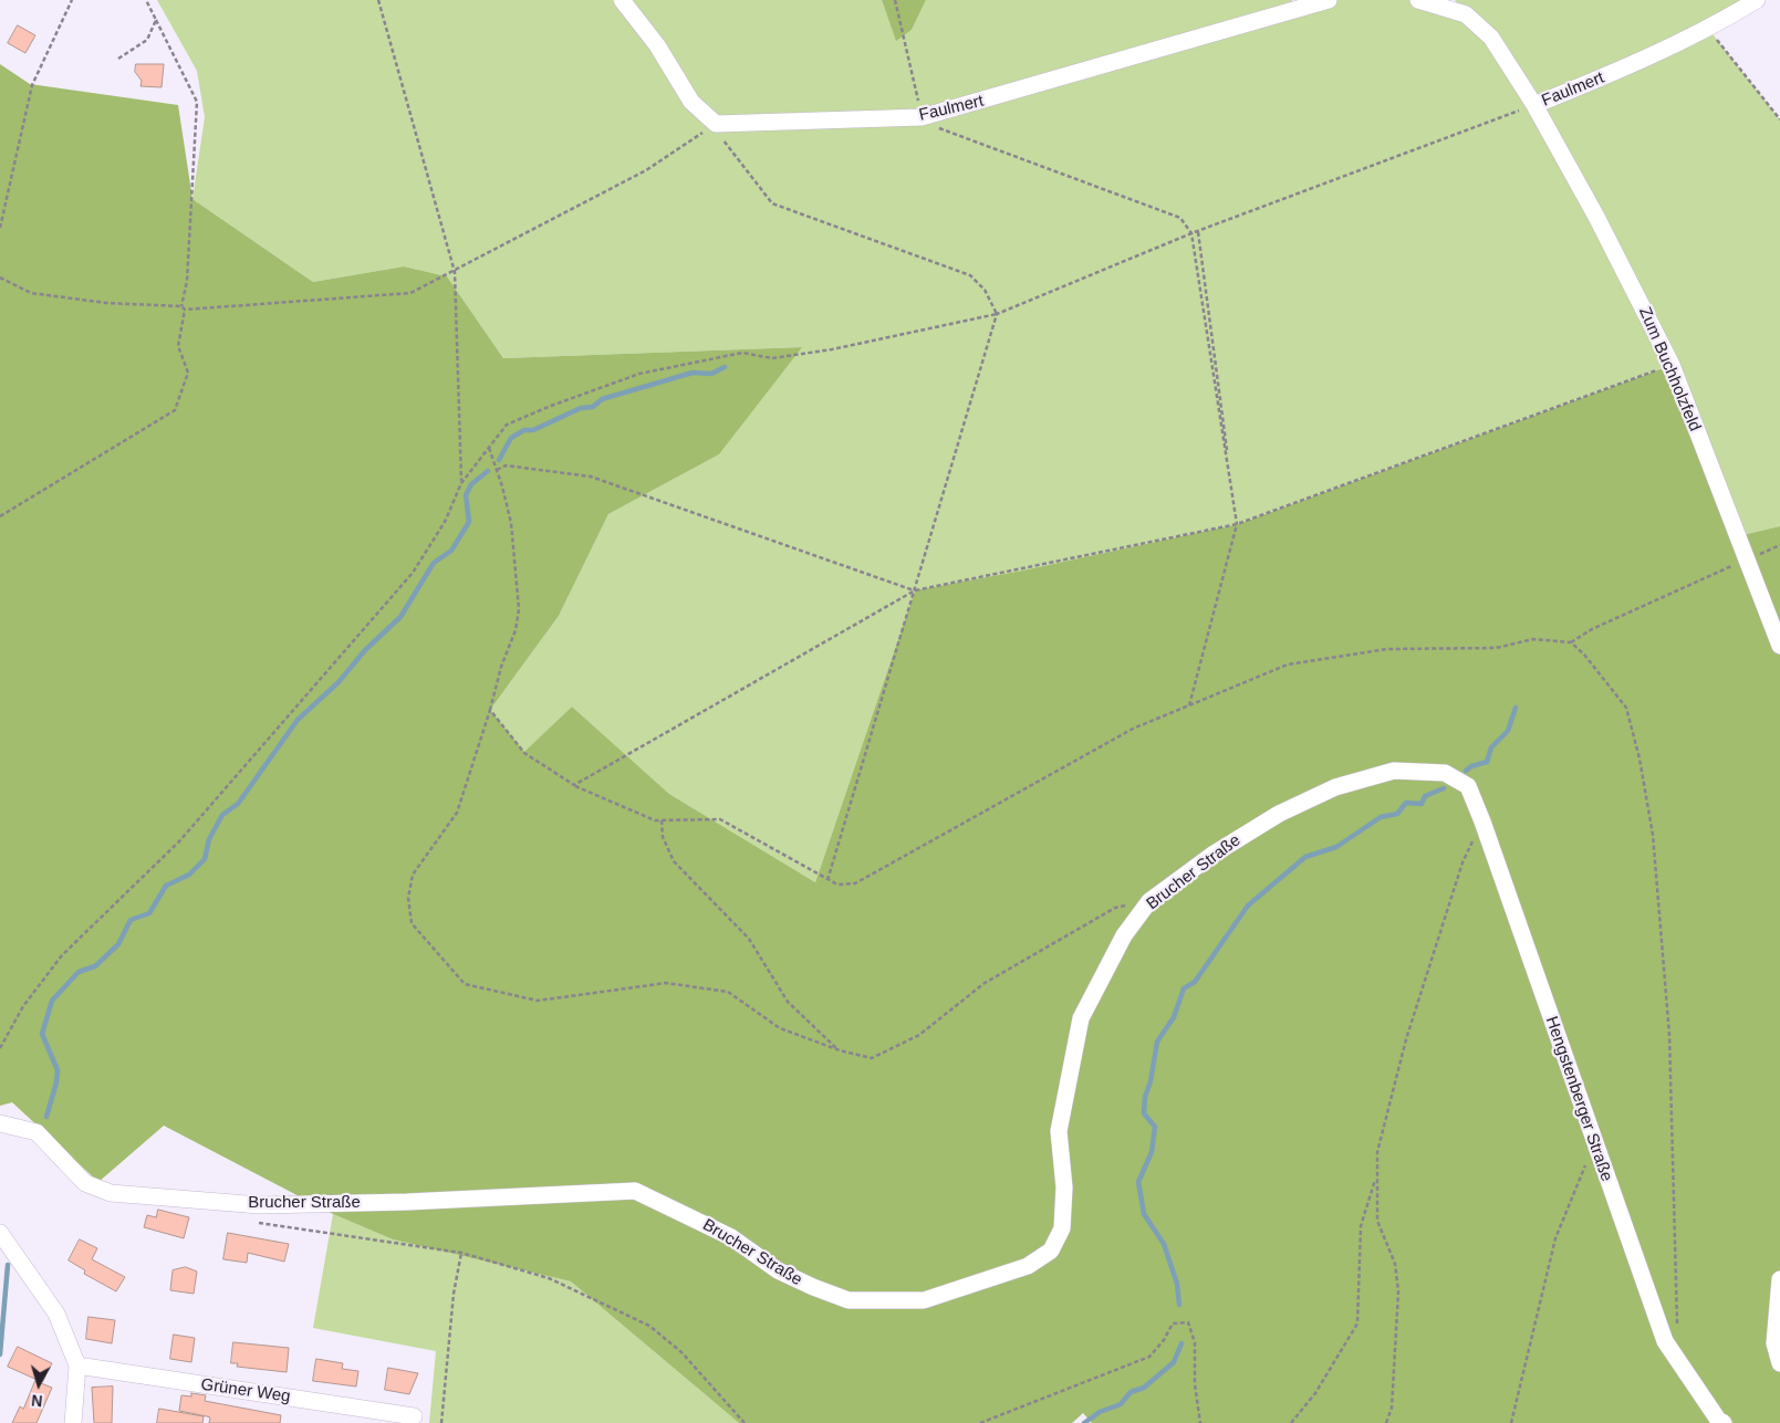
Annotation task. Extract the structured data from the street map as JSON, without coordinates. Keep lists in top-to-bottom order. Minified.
{"streets":{"street":["Faulmert","Zum Buchholzfeld","Brucher Straße","Hengstenberger Straße","Grüner Weg"]},"crossings":[["Faulmert","Zum Buchholzfeld"],["Brucher Straße","Hengstenberger Straße"]],"north":"bottom"}
